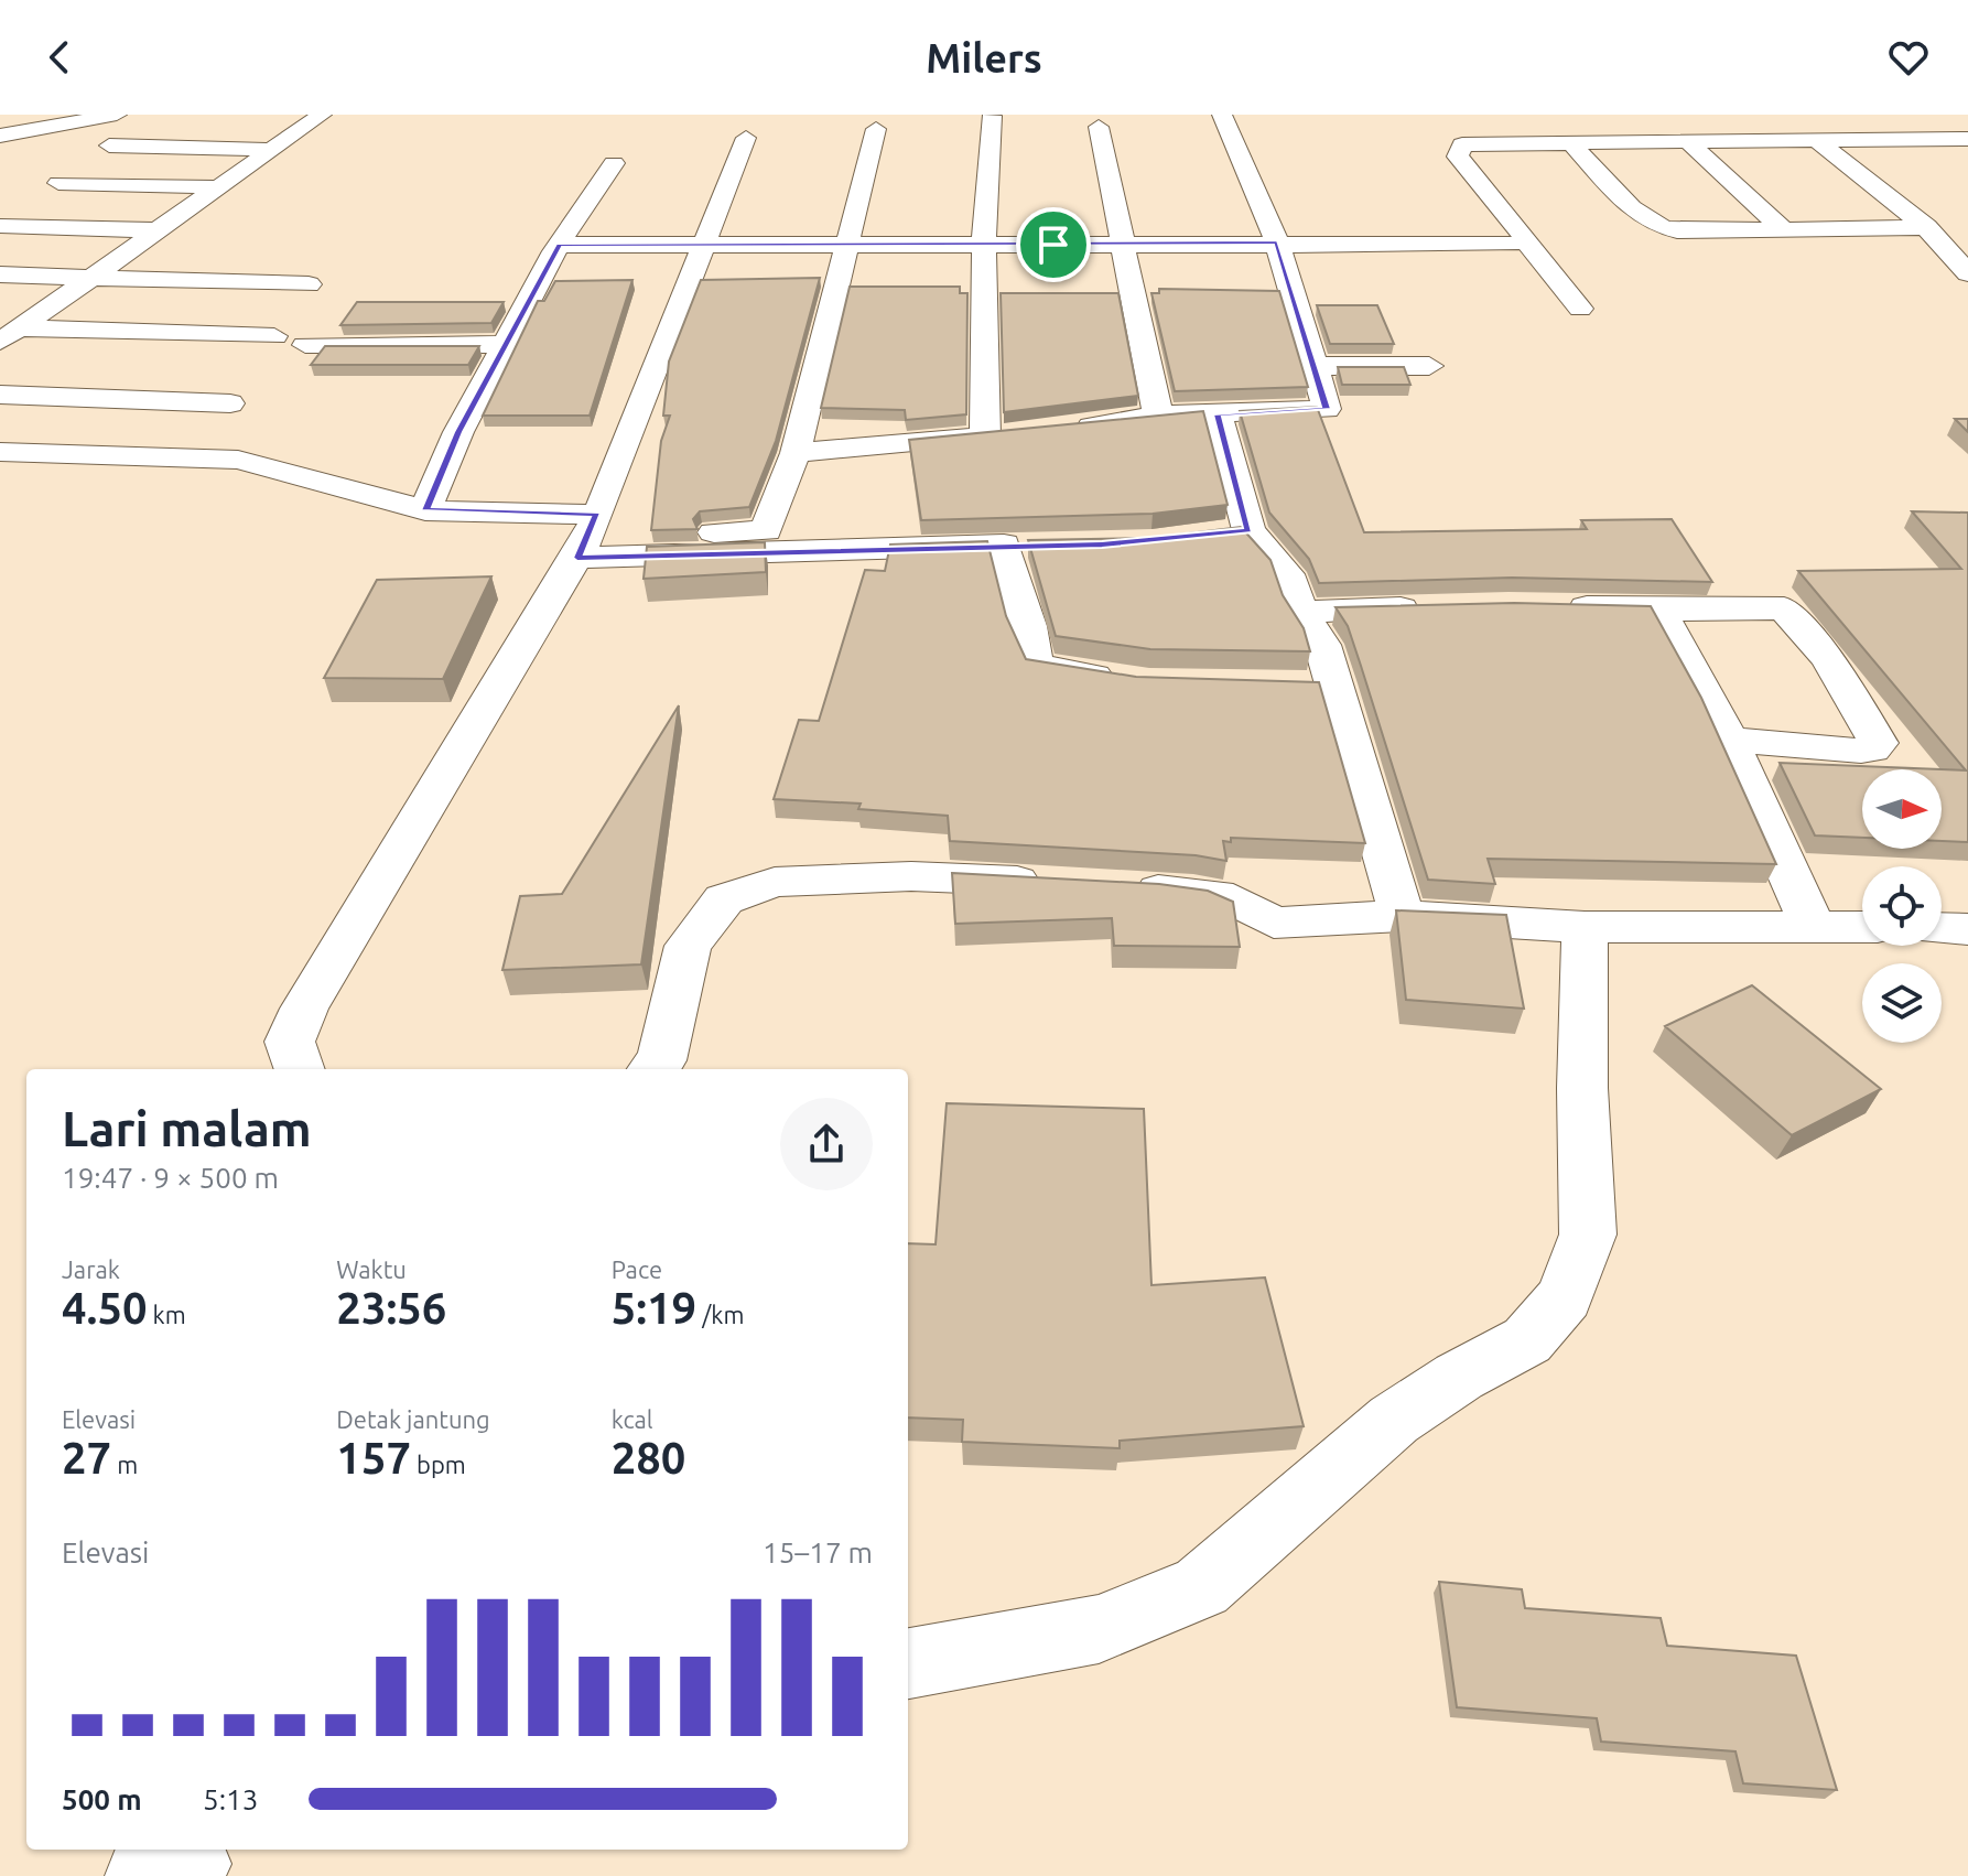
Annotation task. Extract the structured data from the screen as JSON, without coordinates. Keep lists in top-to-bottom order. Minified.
{"north":"right","page":{"header":"Milers","heading":["Lari malam","19:47 · 9 × 500 m"],"stats":[["Jarak","4.50 km"],["Waktu","23:56"],["Pace","5:19 /km"],["Elevasi","27 m"],["Detak jantung","157 bpm"],["kcal","280"]],"chart":["Elevasi","15–17 m"],"list":[{"name":"500 m","note":"5:13"}]}}
